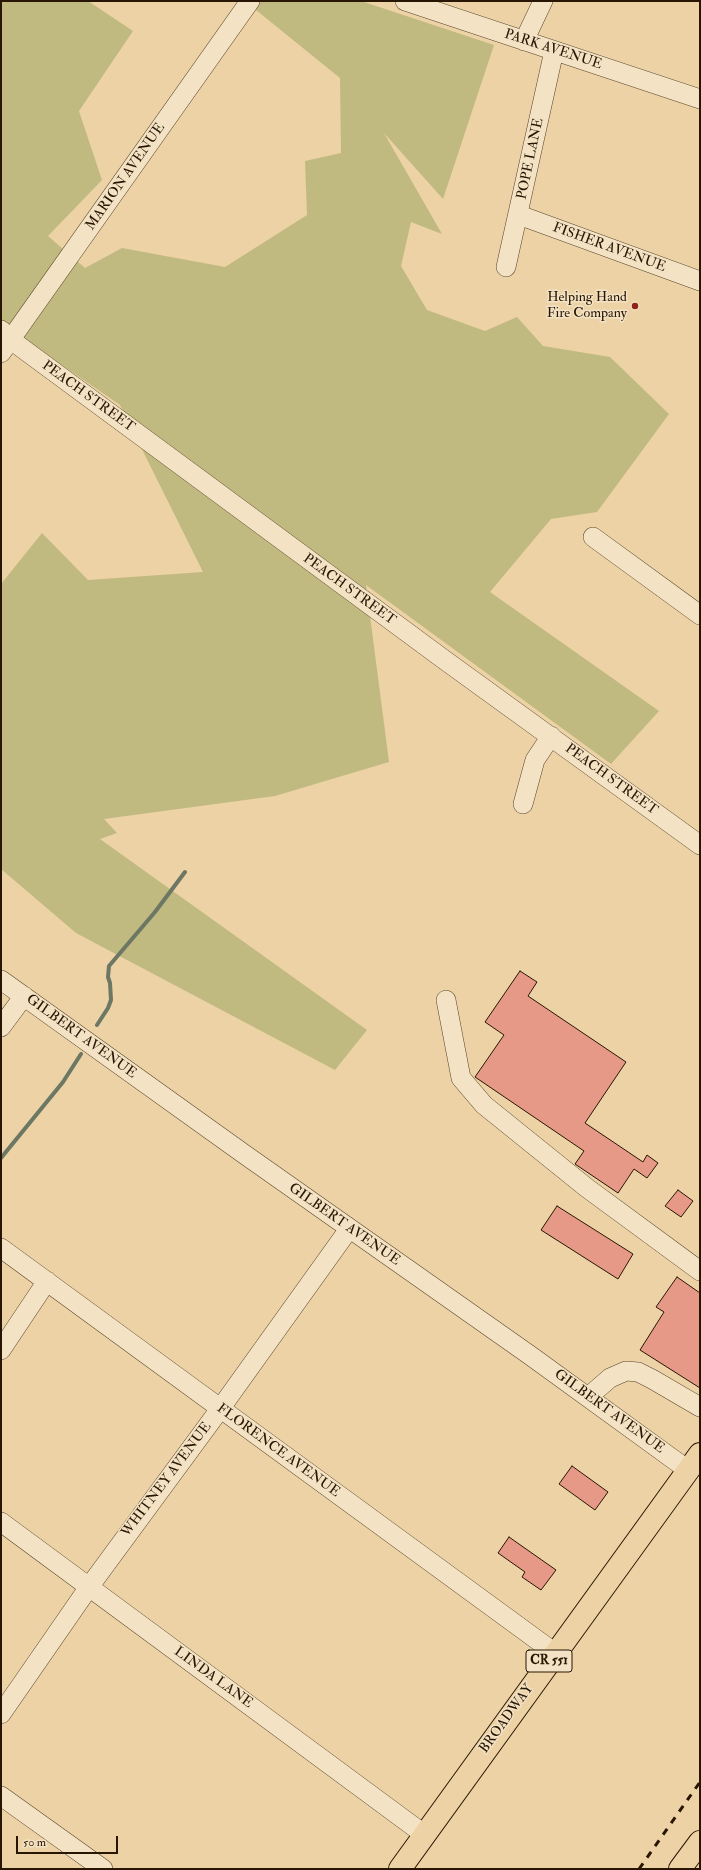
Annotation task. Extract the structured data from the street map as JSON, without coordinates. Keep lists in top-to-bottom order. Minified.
{"streets":{"main road":["CR 551","BROADWAY"],"street":["PARK AVENUE","POPE LANE","MARION AVENUE","FISHER AVENUE","PEACH STREET","GILBERT AVENUE","FLORENCE AVENUE","WHITNEY AVENUE","LINDA LANE"]},"crossings":[["PARK AVENUE","POPE LANE"],["POPE LANE","FISHER AVENUE"],["MARION AVENUE","PEACH STREET"],["GILBERT AVENUE","WHITNEY AVENUE"],["GILBERT AVENUE","BROADWAY"],["FLORENCE AVENUE","WHITNEY AVENUE"],["FLORENCE AVENUE","BROADWAY"],["WHITNEY AVENUE","LINDA LANE"],["LINDA LANE","BROADWAY"]],"places":["Helping Hand Fire Company"],"scale_bar":"50 m"}
